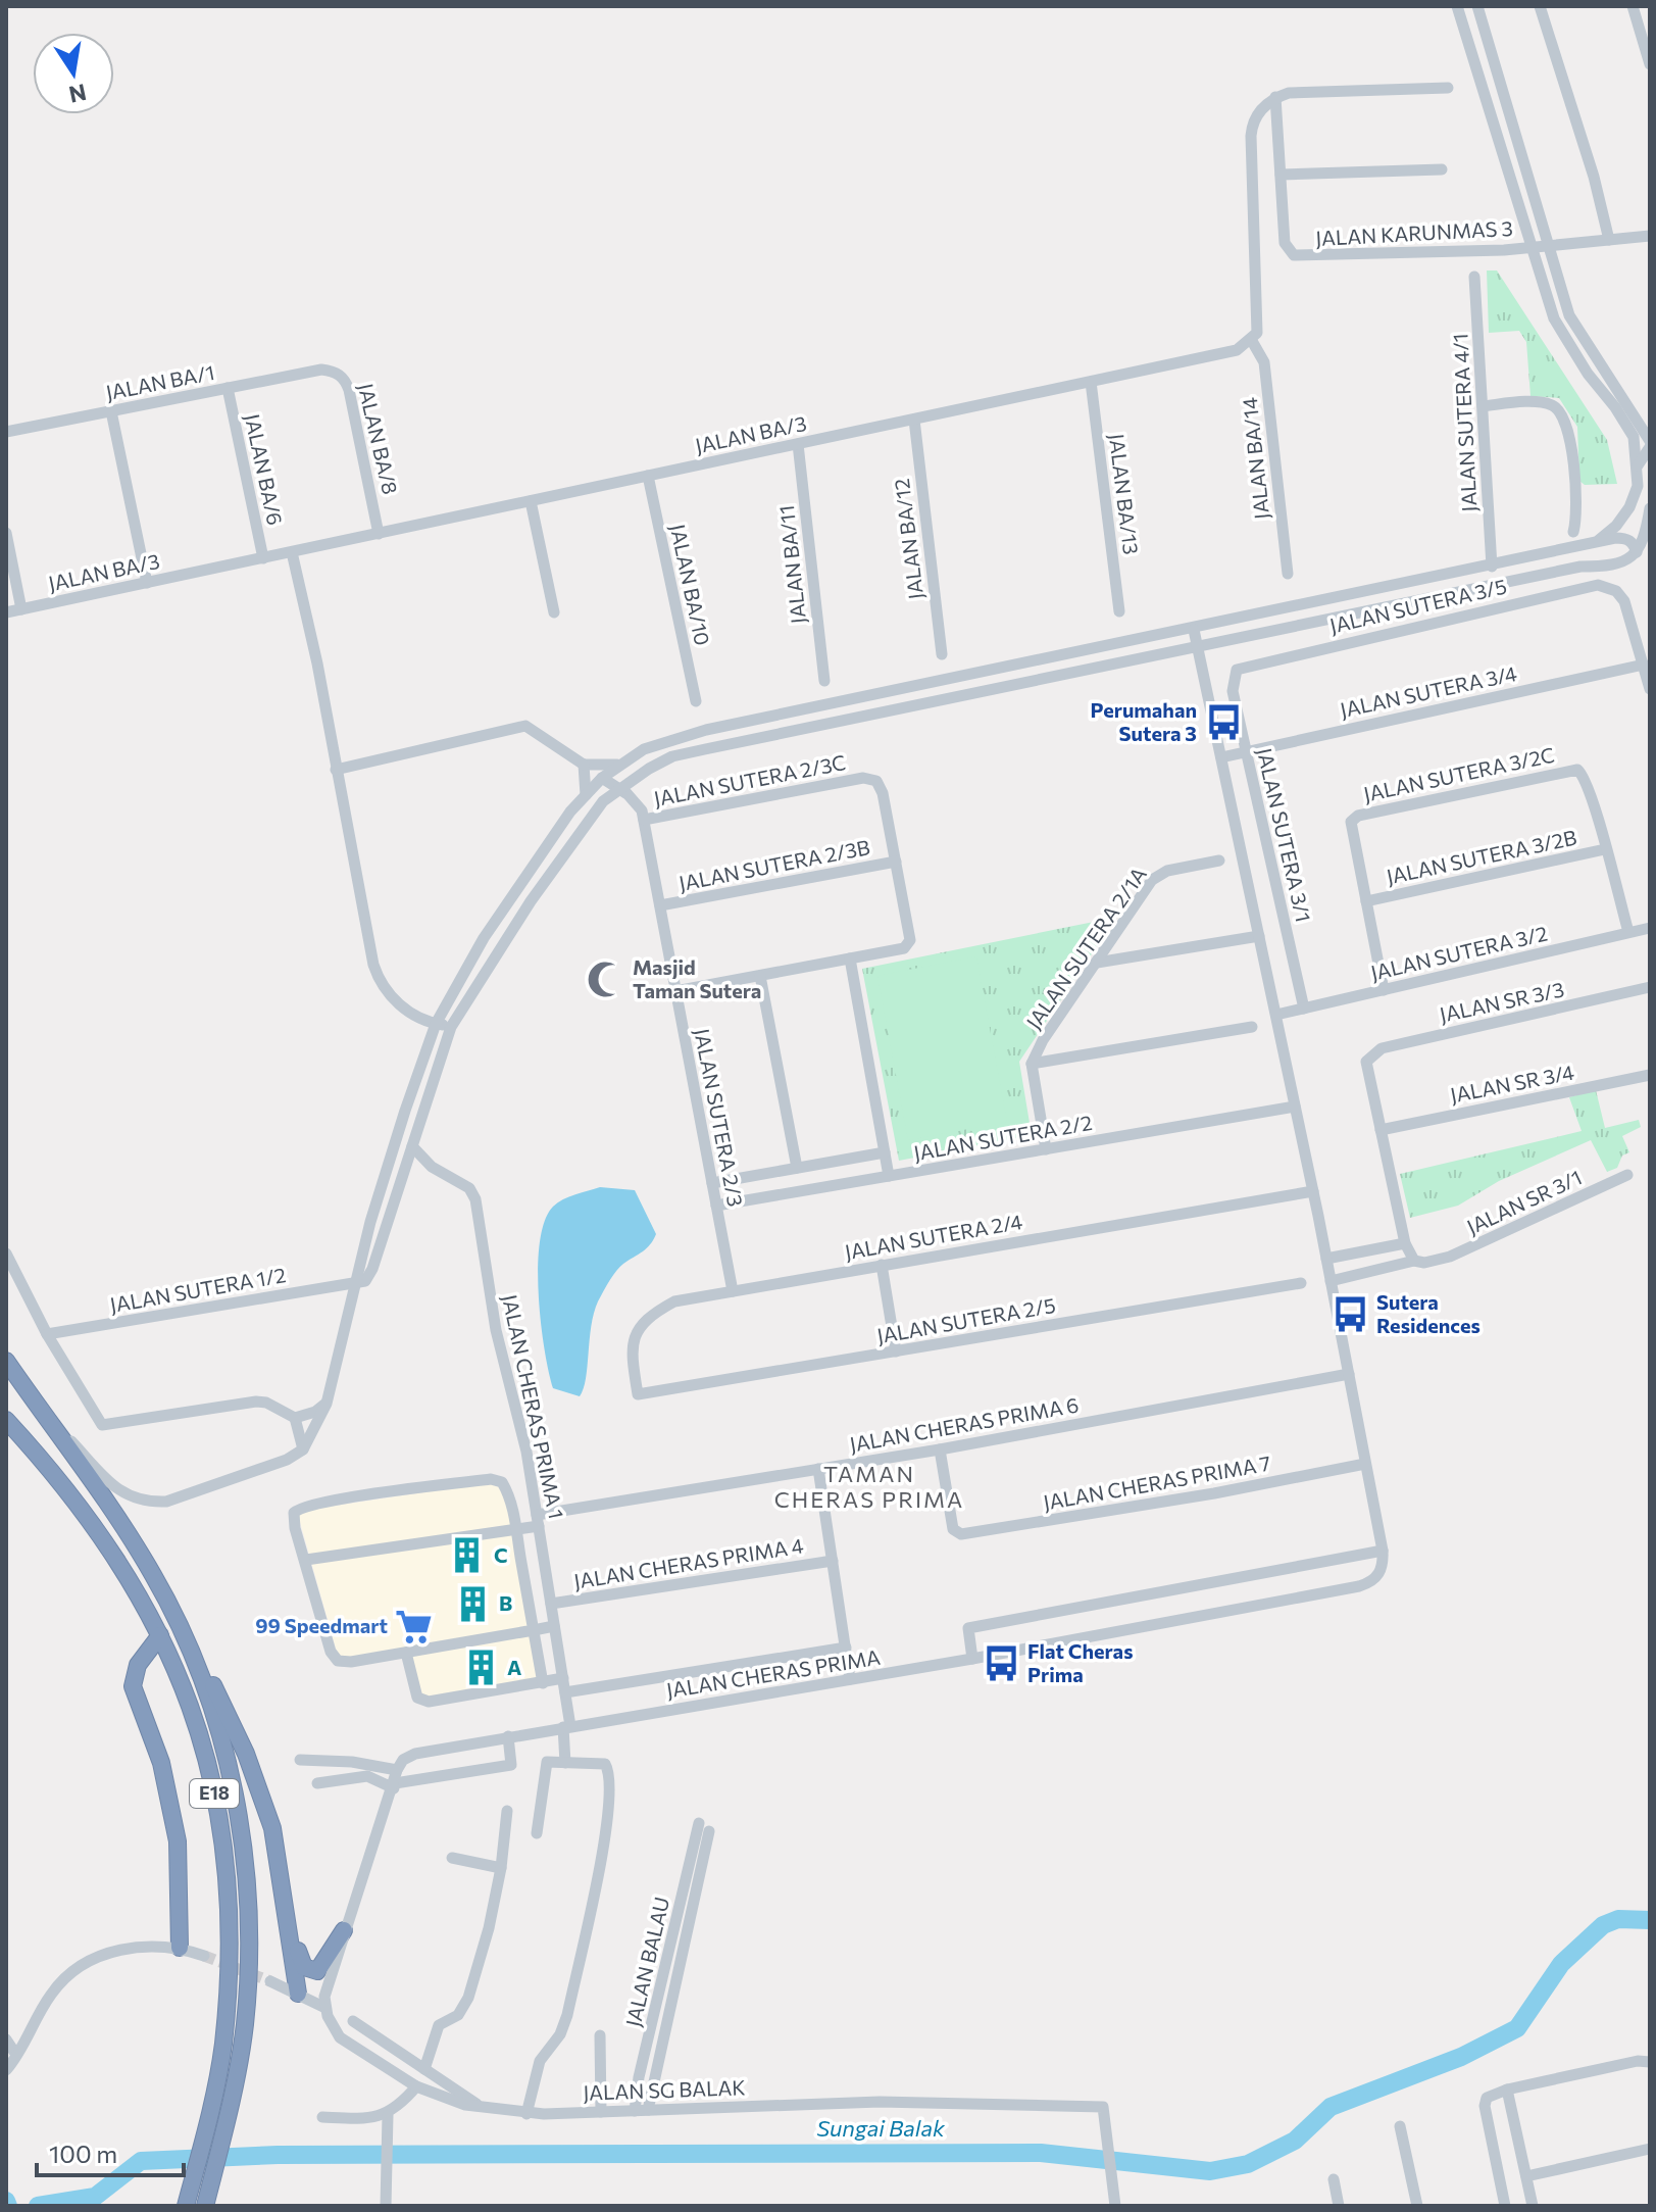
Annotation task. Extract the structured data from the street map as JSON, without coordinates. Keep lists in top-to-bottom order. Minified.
{"streets":{"highway":["E18"],"street":["JALAN KARUNMAS 3","JALAN BA/1","JALAN SUTERA 4/1","JALAN BA/3","JALAN BA/8","JALAN BA/14","JALAN BA/6","JALAN BA/13","JALAN BA/12","JALAN BA/11","JALAN BA/10","JALAN SUTERA 3/5","JALAN SUTERA 3/4","JALAN SUTERA 3/2C","JALAN SUTERA 2/3C","JALAN SUTERA 3/1","JALAN SUTERA 3/2B","JALAN SUTERA 2/3B","JALAN SUTERA 2/1A","JALAN SUTERA 3/2","JALAN SR 3/3","JALAN SR 3/4","JALAN SUTERA 2/3","JALAN SUTERA 2/2","JALAN SR 3/1","JALAN SUTERA 2/4","JALAN SUTERA 1/2","JALAN SUTERA 2/5","JALAN CHERAS PRIMA 1","JALAN CHERAS PRIMA 6","JALAN CHERAS PRIMA 7","JALAN CHERAS PRIMA 4","JALAN CHERAS PRIMA","JALAN BALAU","JALAN SG BALAK"]},"crossings":[["JALAN BA/1","JALAN BA/8"],["JALAN BA/1","JALAN BA/6"],["JALAN BA/3","JALAN BA/8"],["JALAN BA/3","JALAN BA/14"],["JALAN BA/3","JALAN BA/6"],["JALAN BA/3","JALAN BA/13"],["JALAN BA/3","JALAN BA/12"],["JALAN BA/3","JALAN BA/11"],["JALAN BA/3","JALAN BA/10"],["JALAN SUTERA 3/5","JALAN SUTERA 3/4"],["JALAN SUTERA 3/5","JALAN SUTERA 3/1"],["JALAN SUTERA 3/4","JALAN SUTERA 3/1"],["JALAN SUTERA 3/2C","JALAN SUTERA 3/2B"],["JALAN SUTERA 2/3C","JALAN SUTERA 2/3B"],["JALAN SUTERA 2/3C","JALAN SUTERA 2/3"],["JALAN SUTERA 3/1","JALAN SUTERA 3/2"],["JALAN SUTERA 2/3B","JALAN SUTERA 2/3"],["JALAN SR 3/3","JALAN SR 3/4"],["JALAN SUTERA 2/3","JALAN SUTERA 2/2"],["JALAN SUTERA 2/3","JALAN SUTERA 2/4"],["JALAN SUTERA 2/4","JALAN SUTERA 2/5"],["JALAN CHERAS PRIMA 1","JALAN CHERAS PRIMA 6"],["JALAN CHERAS PRIMA 1","JALAN CHERAS PRIMA 4"],["JALAN CHERAS PRIMA 1","JALAN CHERAS PRIMA"],["JALAN CHERAS PRIMA 6","JALAN CHERAS PRIMA 7"],["JALAN BALAU","JALAN SG BALAK"]],"districts":["TAMAN CHERAS PRIMA"],"water":["Sungai Balak"],"places":{"bus stop":["Perumahan Sutera 3","Sutera Residences","Flat Cheras Prima"],"mosque":["Masjid Taman Sutera"],"building":["C","B","A"],"supermarket":["99 Speedmart"]},"scale_bar":"100 m","north":"bottom"}
